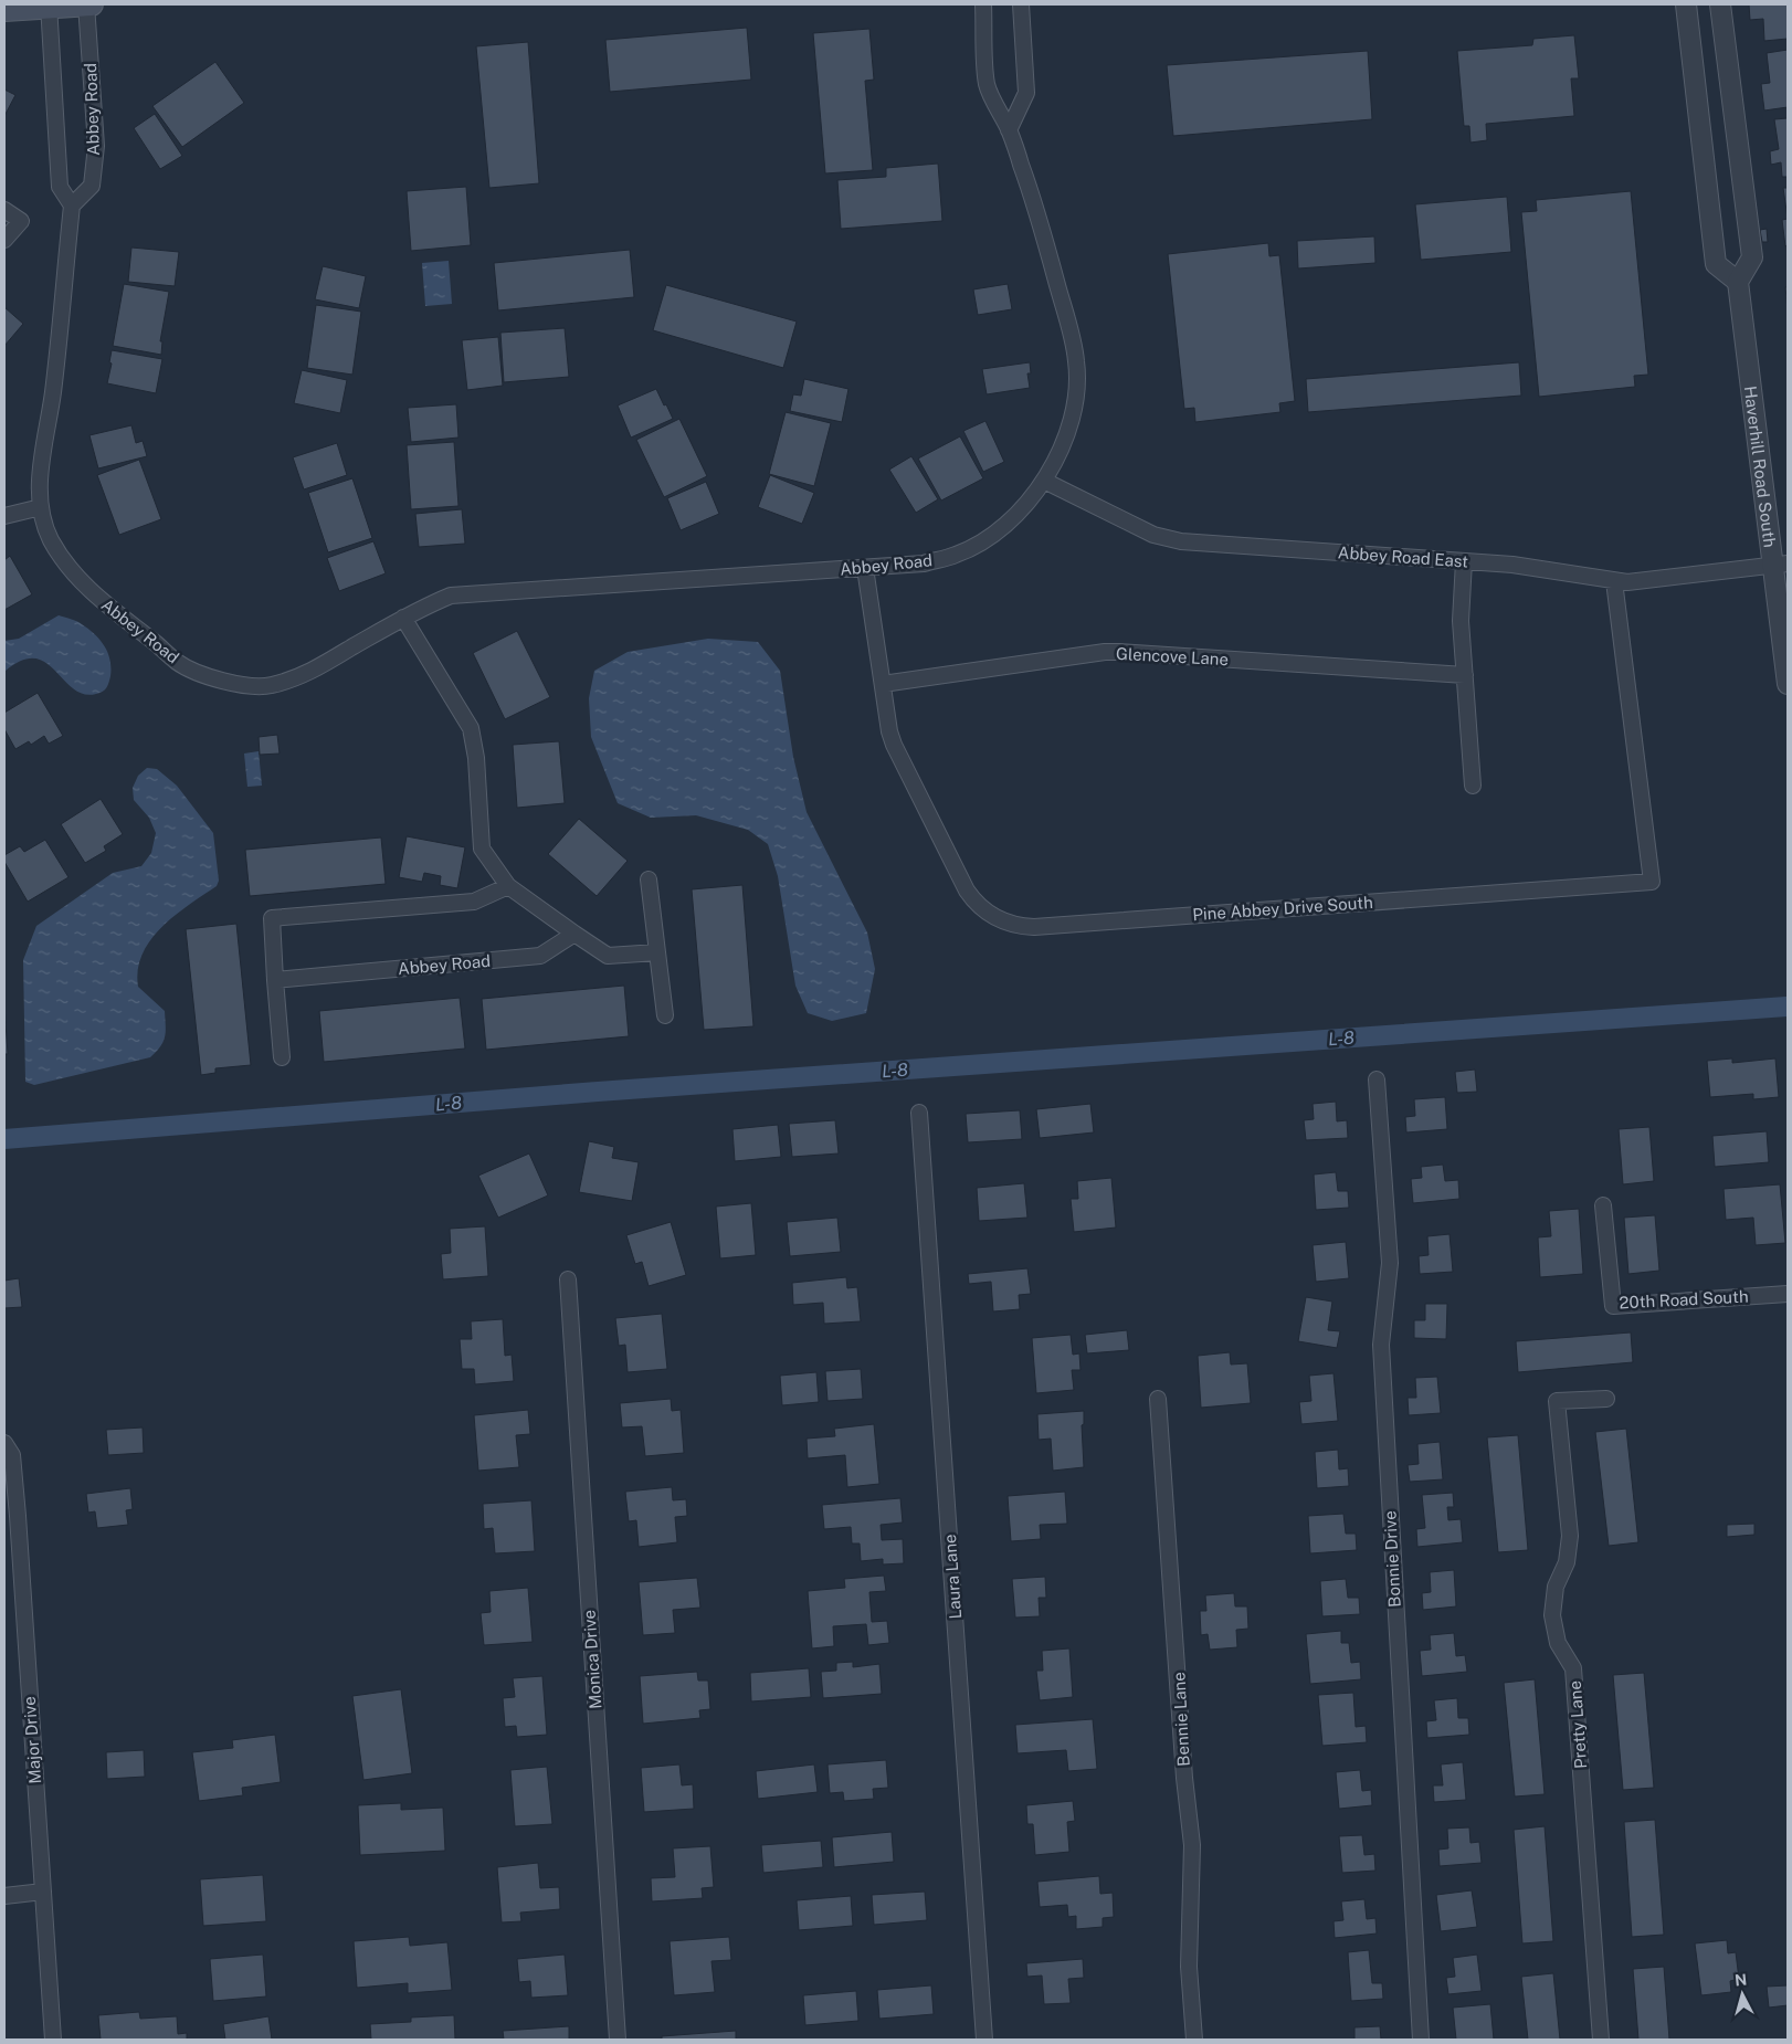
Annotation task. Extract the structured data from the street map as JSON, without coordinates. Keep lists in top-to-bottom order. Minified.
{"streets":{"street":["Abbey Road","Haverhill Road South","Abbey Road East","Glencove Lane","Pine Abbey Drive South","20th Road South","Bonnie Drive","Laura Lane","Monica Drive","Bennie Lane","Pretty Lane","Major Drive"]},"crossings":[["Abbey Road","Abbey Road East"],["Abbey Road","Pine Abbey Drive South"],["Haverhill Road South","Abbey Road East"],["Abbey Road East","Pine Abbey Drive South"],["Glencove Lane","Pine Abbey Drive South"]],"water":["L-8"],"north":"top"}
